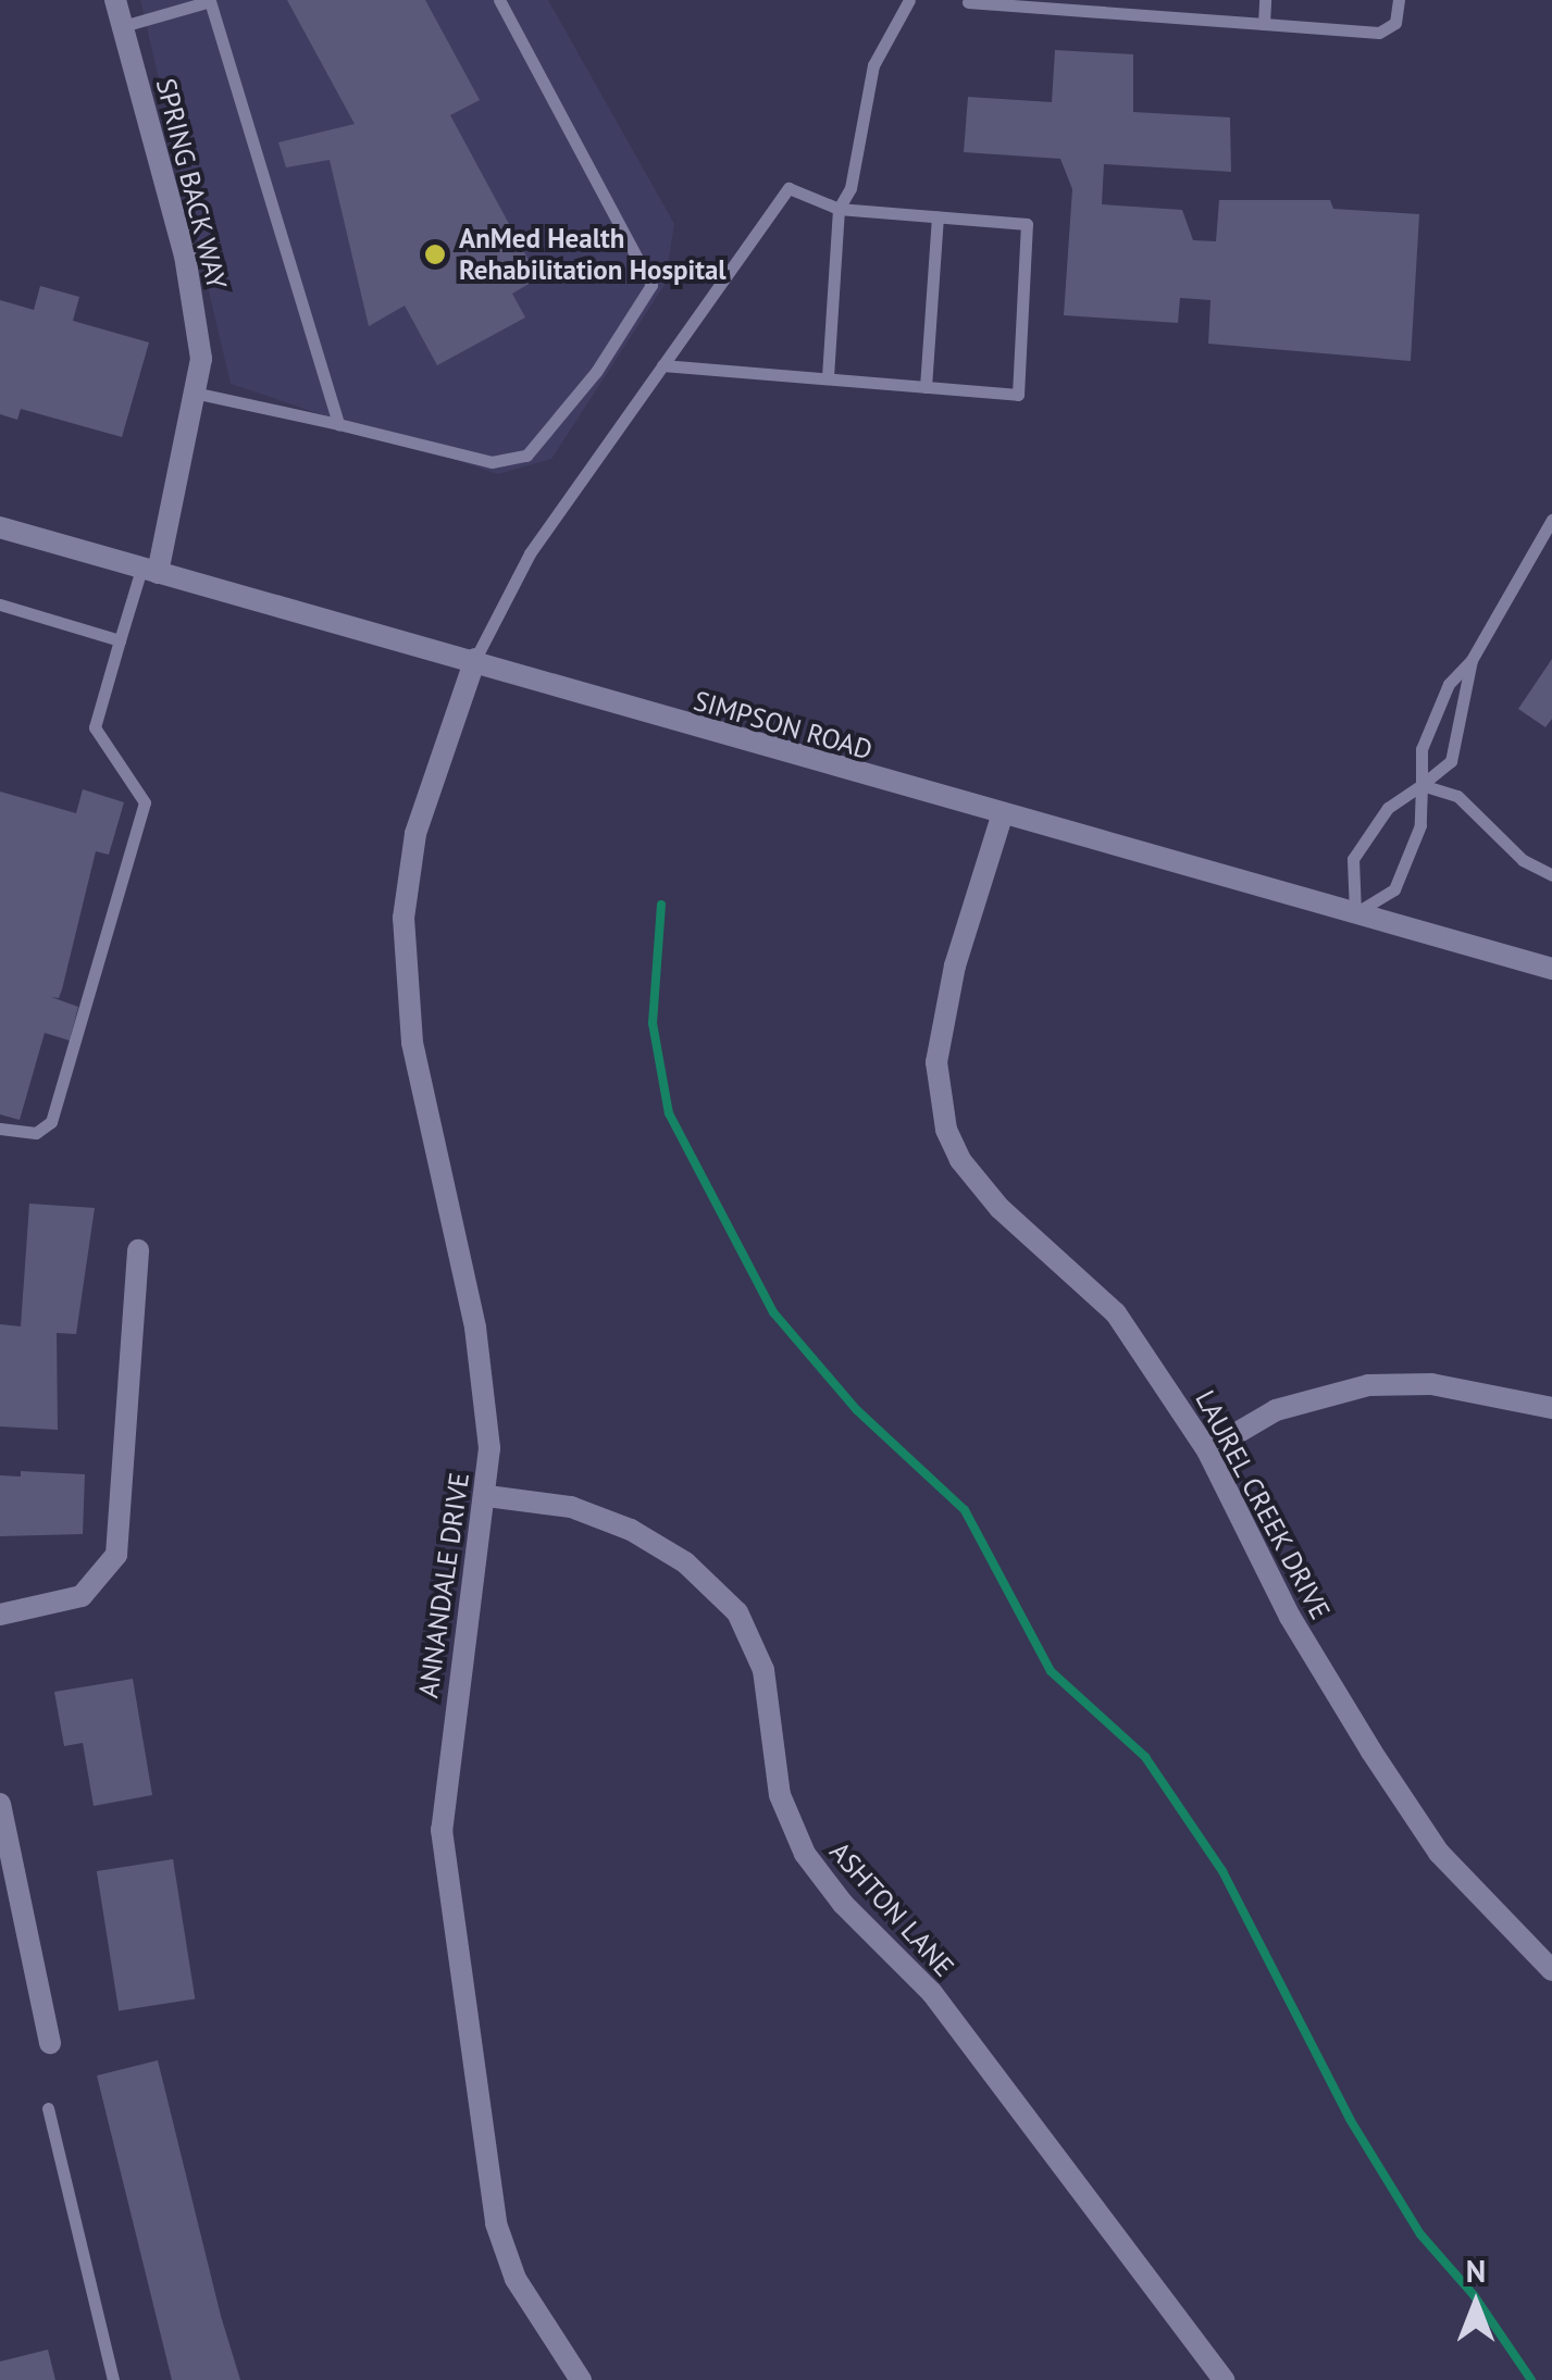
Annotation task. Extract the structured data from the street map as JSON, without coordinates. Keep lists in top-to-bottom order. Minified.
{"streets":{"street":["SPRING BACK WAY","SIMPSON ROAD","LAUREL CREEK DRIVE","ANNANDALE DRIVE","ASHTON LANE"]},"crossings":[["SPRING BACK WAY","SIMPSON ROAD"],["SIMPSON ROAD","LAUREL CREEK DRIVE"],["SIMPSON ROAD","ANNANDALE DRIVE"],["ANNANDALE DRIVE","ASHTON LANE"]],"places":["AnMed Health Rehabilitation Hospital"],"north":"top"}
